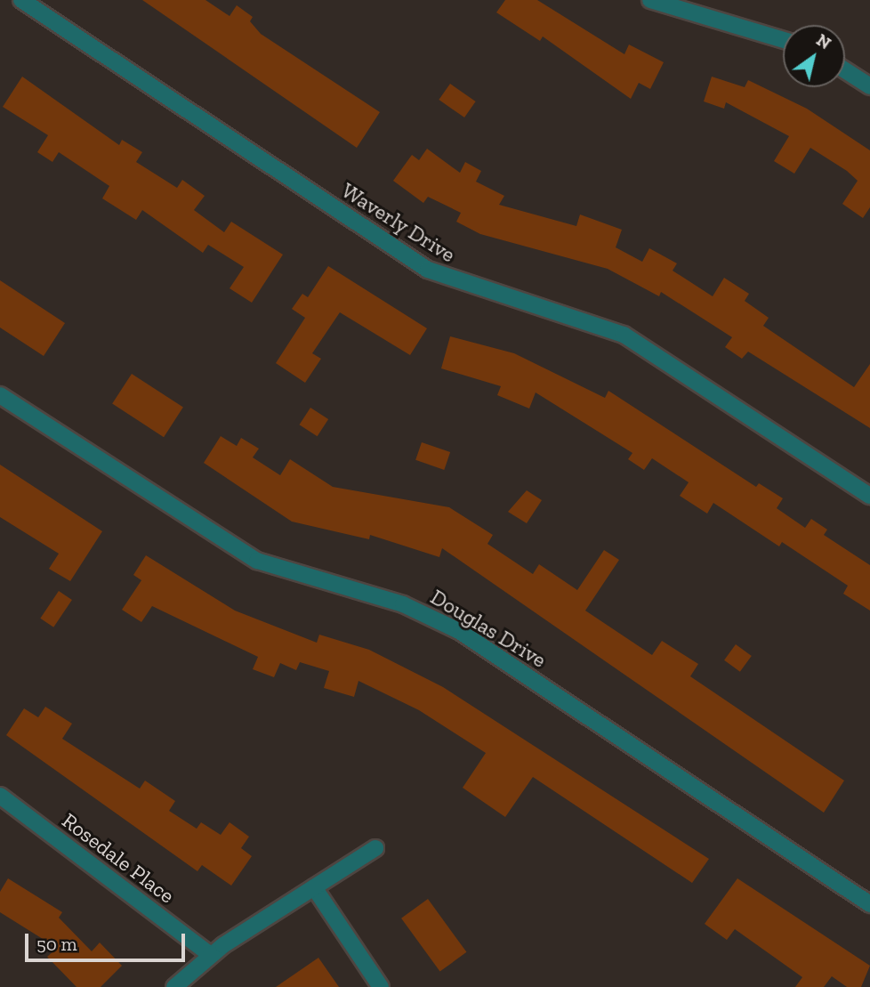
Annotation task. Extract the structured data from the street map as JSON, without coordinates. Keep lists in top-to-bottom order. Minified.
{"streets":{"street":["Waverly Drive","Douglas Drive","Rosedale Place"]},"scale_bar":"50 m","north":"top right"}
